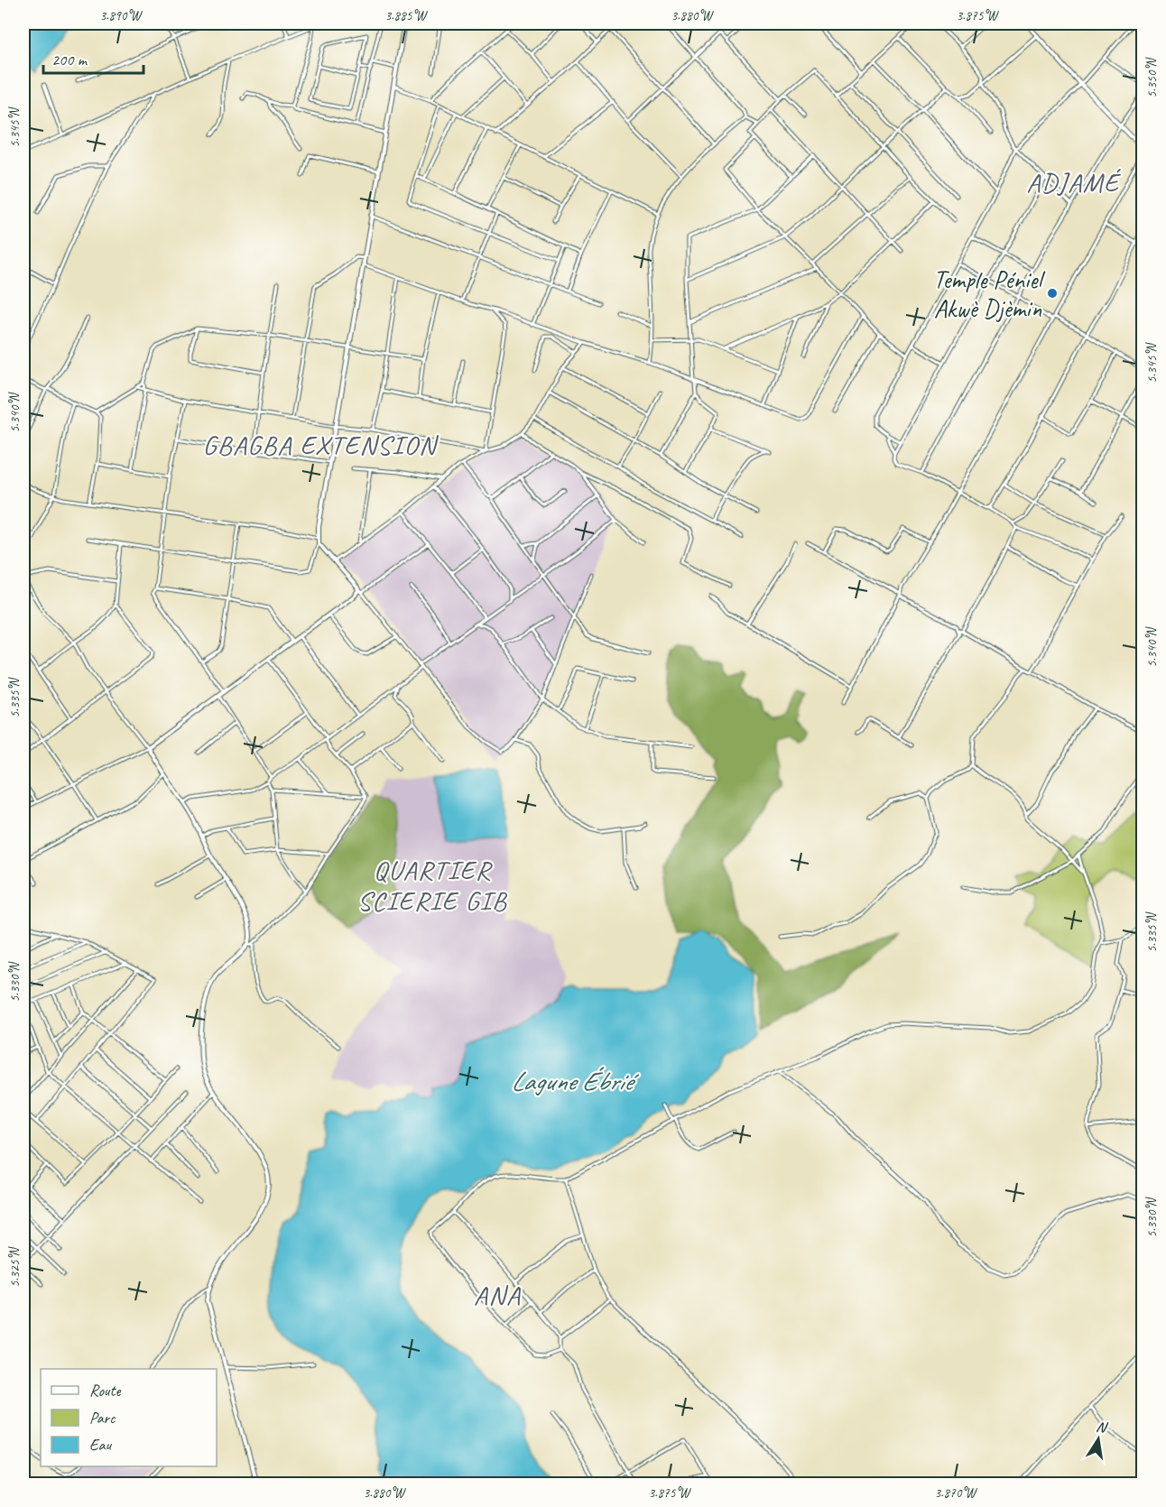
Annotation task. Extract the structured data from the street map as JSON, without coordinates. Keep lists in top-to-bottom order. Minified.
{"districts":["ADJAMÉ","GBAGBA EXTENSION","QUARTIER SCIERIE GIB","ANA"],"water":["Lagune Ébrié"],"places":["Temple Péniel Akwè Djèmin"],"legend":["Route","Parc","Eau"],"scale_bar":"200 m","north":"top","coordinates":["3.890°W","3.885°W","3.880°W","3.875°W","5.350°N","5.345°N","5.340°N","5.335°N","5.330°N","5.325°N","3.870°W"]}
